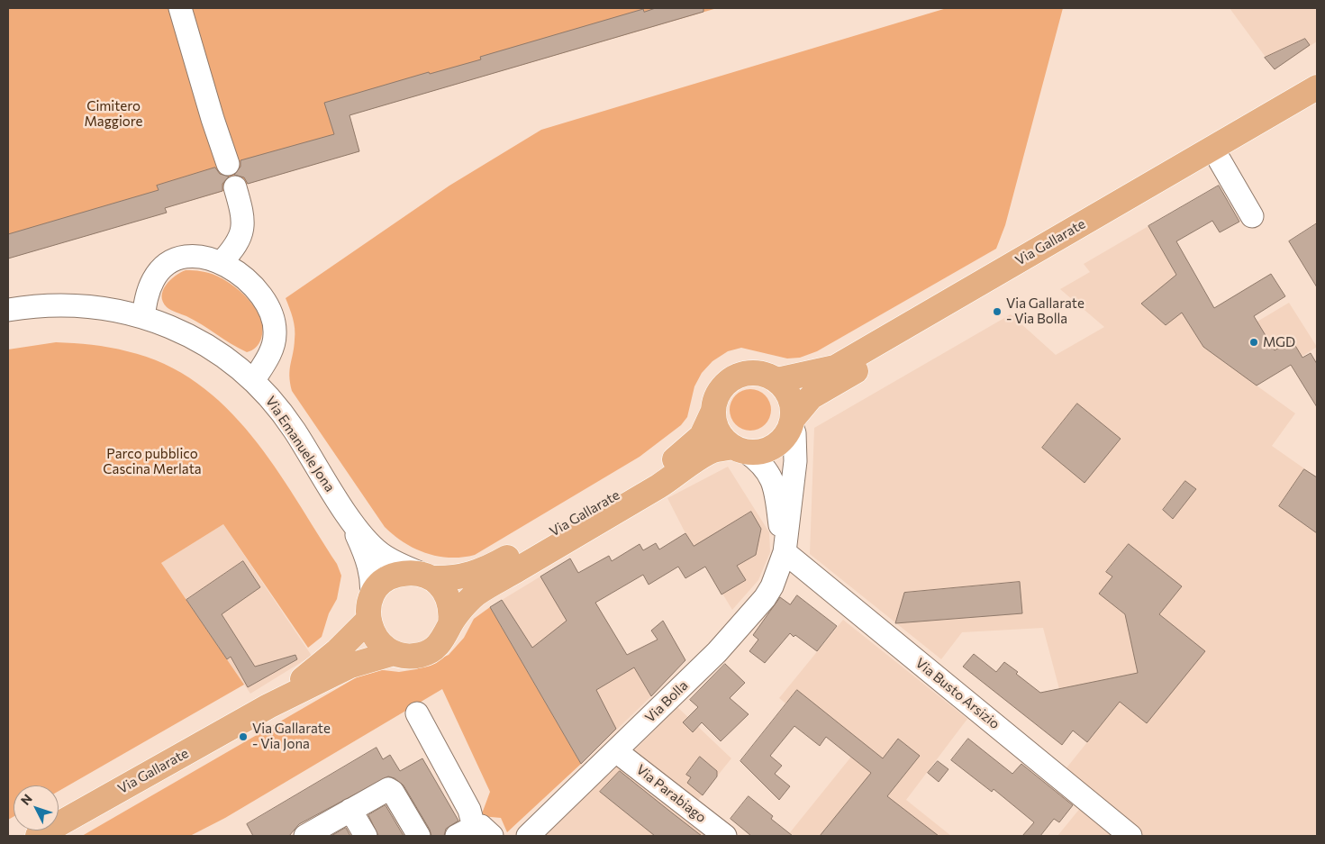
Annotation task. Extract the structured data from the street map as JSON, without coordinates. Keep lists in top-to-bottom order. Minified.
{"streets":{"main road":["Via Gallarate"],"street":["Via Emanuele Jona","Via Busto Arsizio","Via Bolla","Via Parabiago"]},"crossings":[["Via Gallarate","Via Emanuele Jona"],["Via Gallarate","Via Bolla"],["Via Busto Arsizio","Via Bolla"],["Via Bolla","Via Parabiago"]],"parks":["Cimitero Maggiore","Parco pubblico Cascina Merlata"],"places":["Via Gallarate - Via Bolla","MGD","Via Gallarate - Via Jona"],"north":"top left"}
